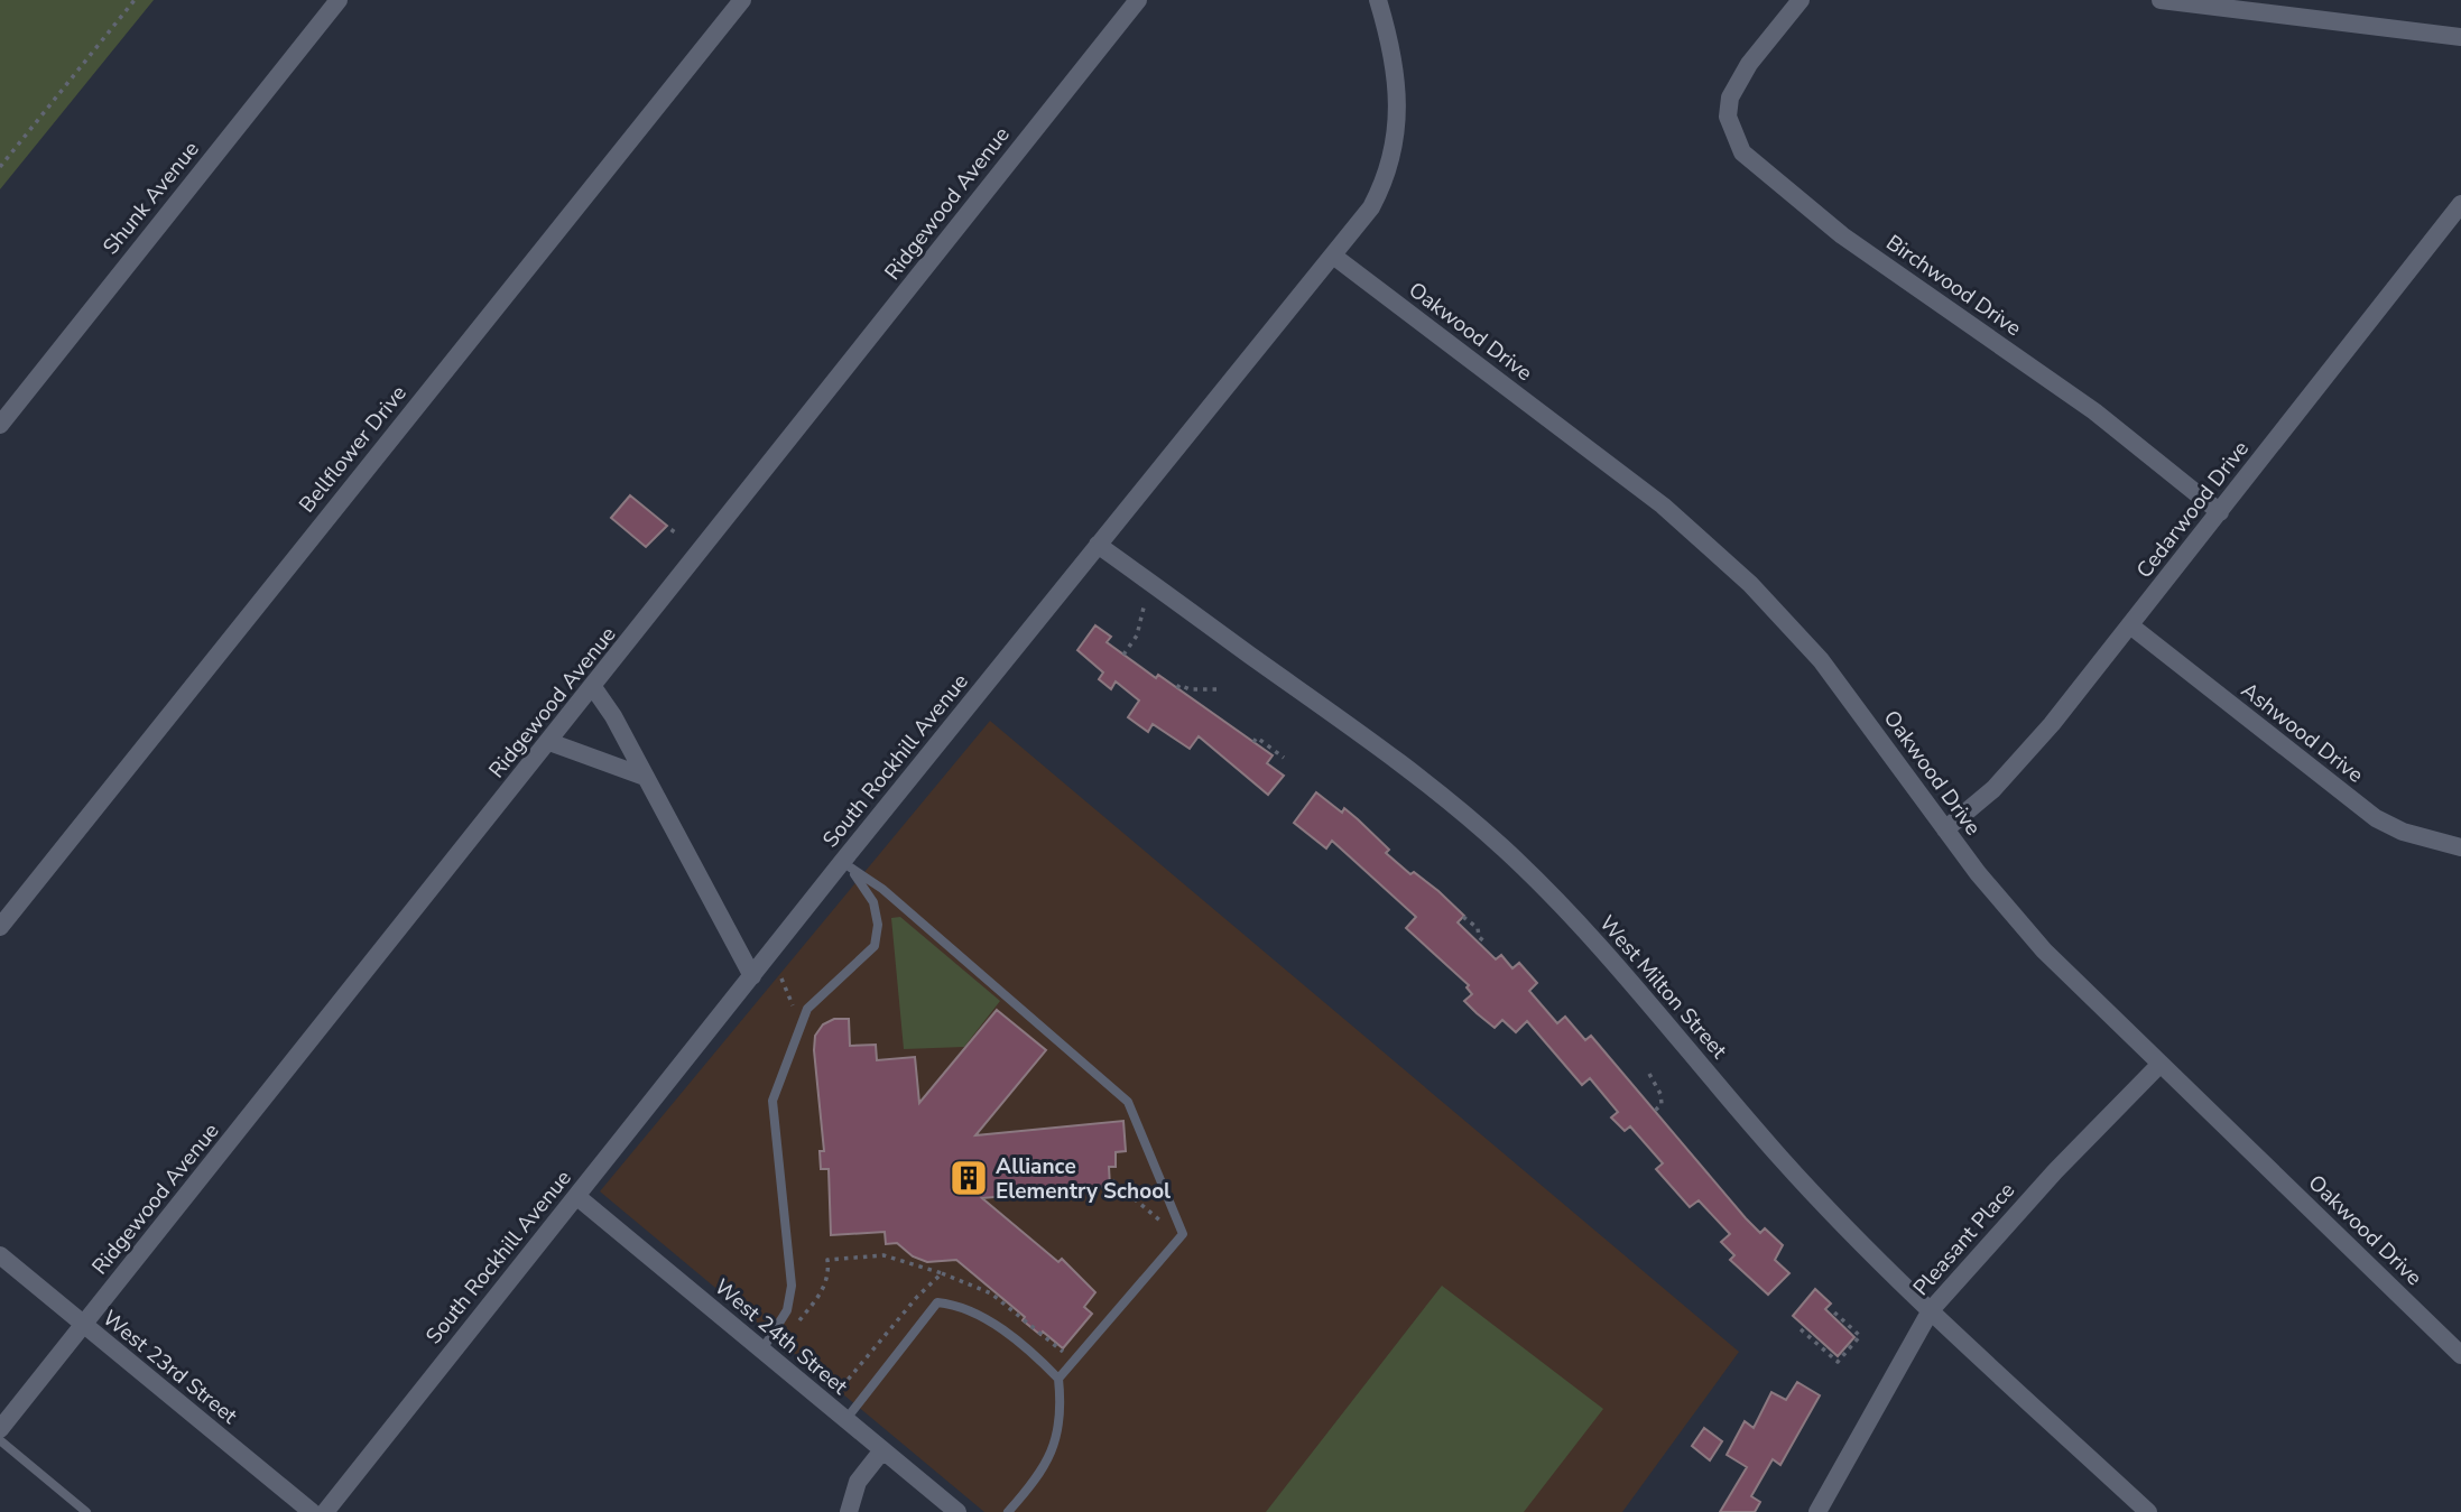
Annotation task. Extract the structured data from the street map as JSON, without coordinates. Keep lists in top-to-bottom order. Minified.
{"streets":{"street":["Shunk Avenue","Ridgewood Avenue","Birchwood Drive","Oakwood Drive","Bellflower Drive","Cedarwood Drive","Ashwood Drive","South Rockhill Avenue","West Milton Street","Pleasant Place","West 24th Street","West 23rd Street"]},"crossings":[["Ridgewood Avenue","West 23rd Street"],["Birchwood Drive","Cedarwood Drive"],["Oakwood Drive","Cedarwood Drive"],["Oakwood Drive","South Rockhill Avenue"],["Oakwood Drive","Pleasant Place"],["Cedarwood Drive","Ashwood Drive"],["South Rockhill Avenue","West Milton Street"],["South Rockhill Avenue","West 24th Street"],["West Milton Street","Pleasant Place"]],"places":{"building":["Alliance Elementry School"]}}
